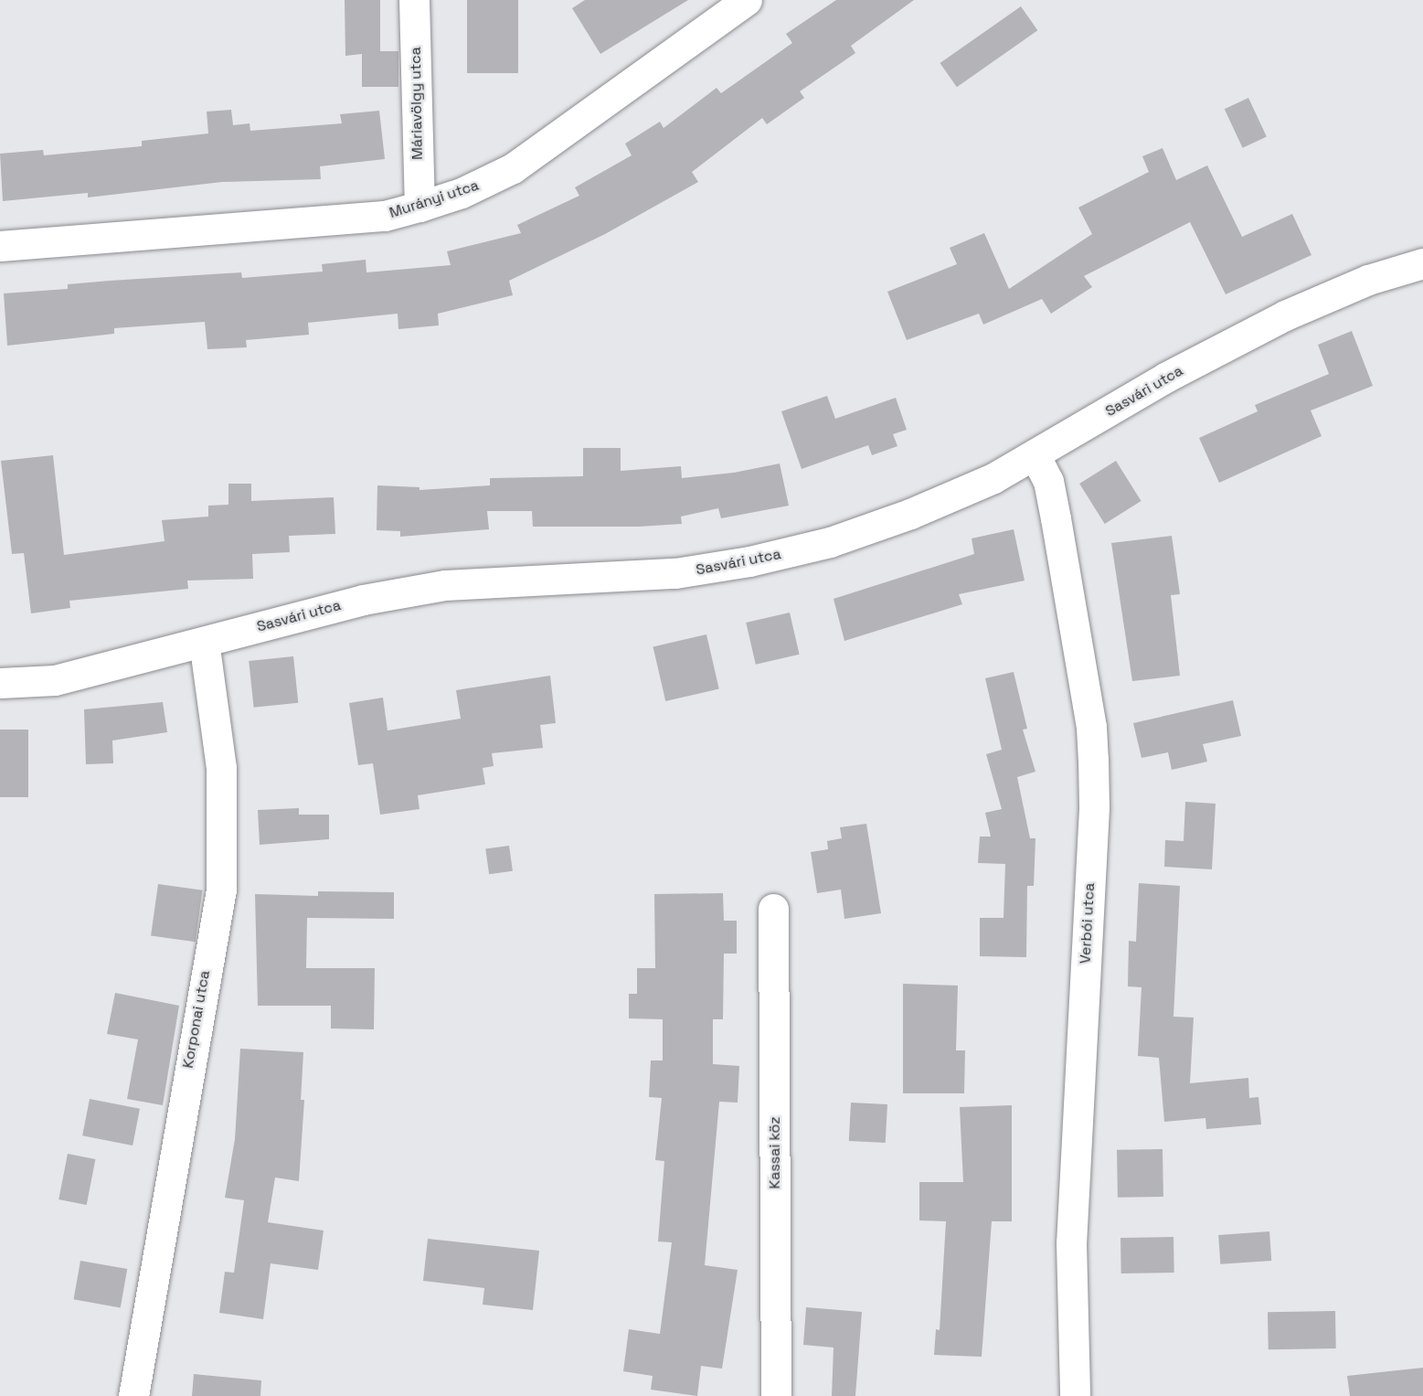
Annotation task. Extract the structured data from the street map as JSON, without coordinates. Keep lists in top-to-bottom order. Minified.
{"streets":{"street":["Máriavölgy utca","Murányi utca","Sasvári utca","Verbói utca","Korponai utca","Kassai köz"]},"crossings":[["Máriavölgy utca","Murányi utca"],["Sasvári utca","Verbói utca"],["Sasvári utca","Korponai utca"]]}
